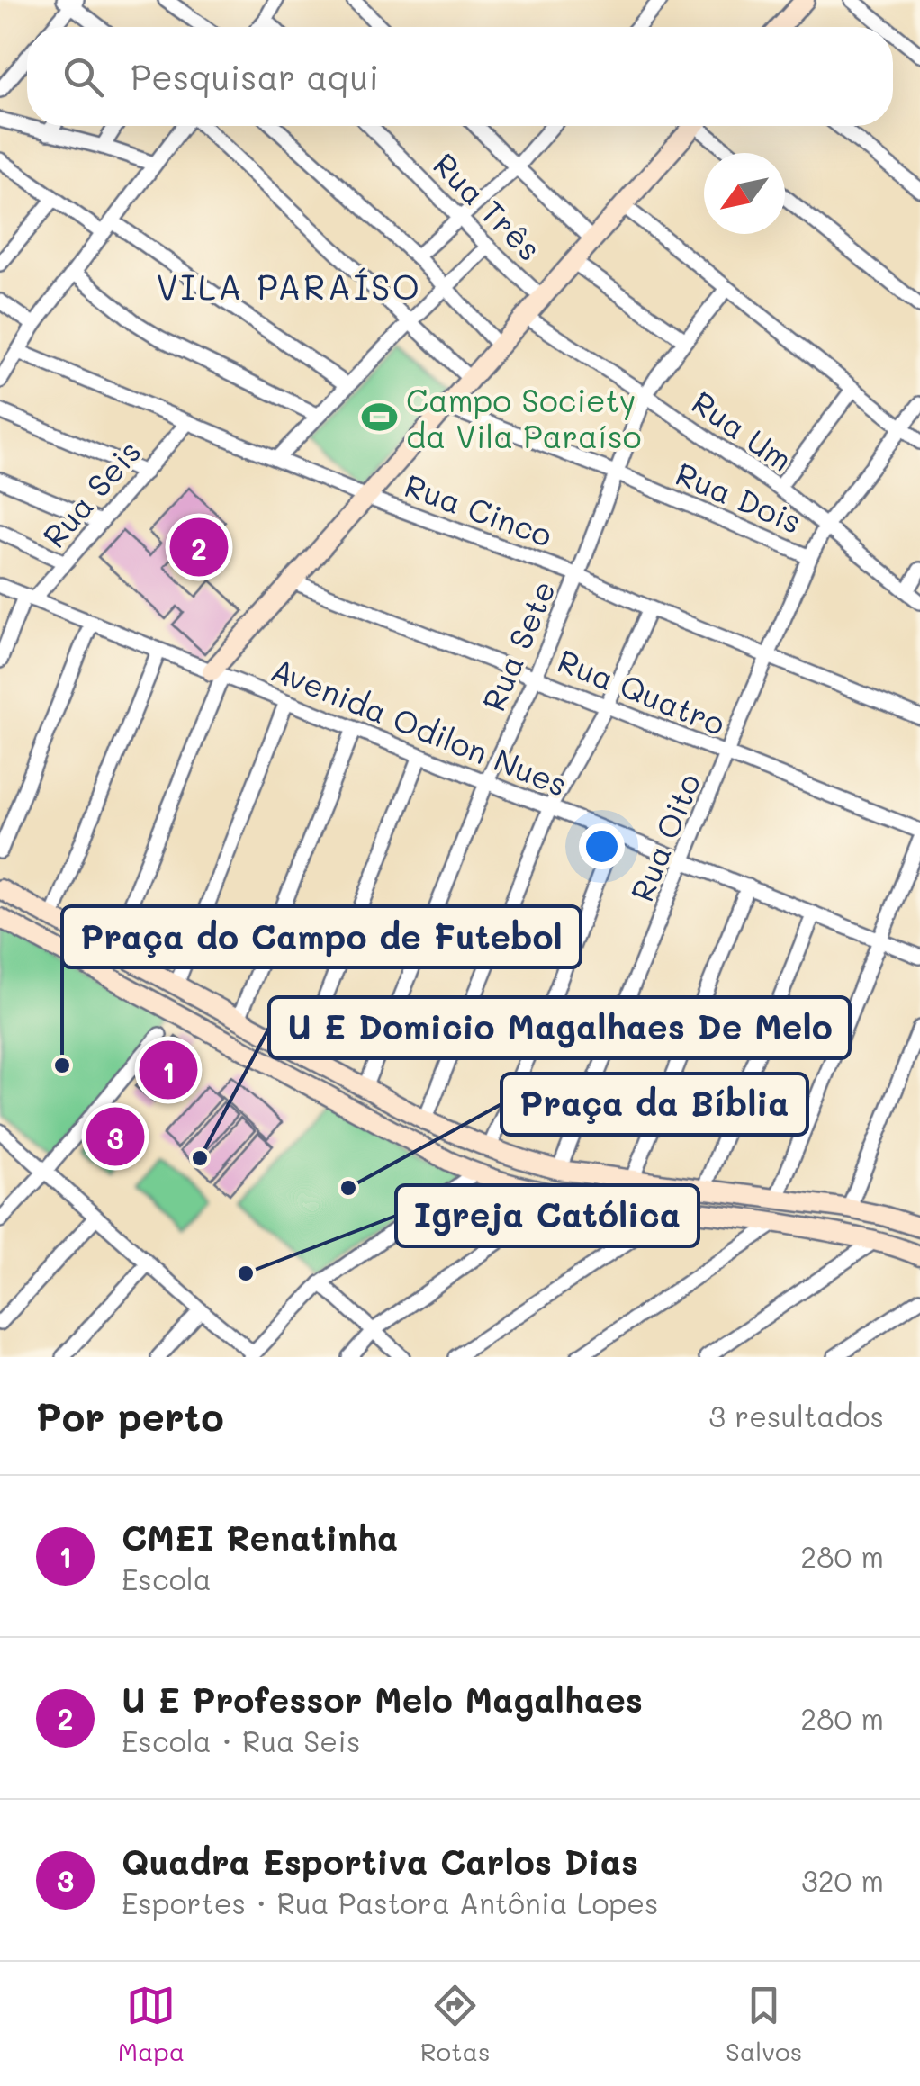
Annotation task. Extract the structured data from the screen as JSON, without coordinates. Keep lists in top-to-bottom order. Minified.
{"streets":{"street":["Rua Três","Rua Um","Rua Seis","Rua Dois","Rua Cinco","Rua Sete","Rua Quatro","Avenida Odilon Nues","Rua Oito"]},"crossings":[["Rua Um","Rua Sete"],["Rua Um","Rua Oito"],["Rua Seis","Rua Cinco"],["Rua Seis","Avenida Odilon Nues"],["Rua Dois","Rua Sete"],["Rua Dois","Rua Oito"],["Rua Cinco","Rua Sete"],["Rua Cinco","Rua Oito"],["Rua Sete","Rua Quatro"],["Rua Sete","Avenida Odilon Nues"],["Rua Quatro","Rua Oito"],["Avenida Odilon Nues","Rua Oito"]],"districts":["VILA PARAÍSO"],"places":{"sports":["Campo Society da Vila Paraíso"],"other":["Praça do Campo de Futebol","U E Domicio Magalhaes De Melo","Praça da Bíblia","Igreja Católica"]},"north":"bottom left","page":{"search":"Pesquisar aqui","pins":["2","1","3"],"heading":["Por perto","3 resultados"],"list":[{"mark":"1","name":"CMEI Renatinha","note":"Escola","value":"280 m"},{"mark":"2","name":"U E Professor Melo Magalhaes","note":"Escola · Rua Seis","value":"280 m"},{"mark":"3","name":"Quadra Esportiva Carlos Dias","note":"Esportes · Rua Pastora Antônia Lopes","value":"320 m"}],"nav":["Mapa","Rotas","Salvos"]}}
